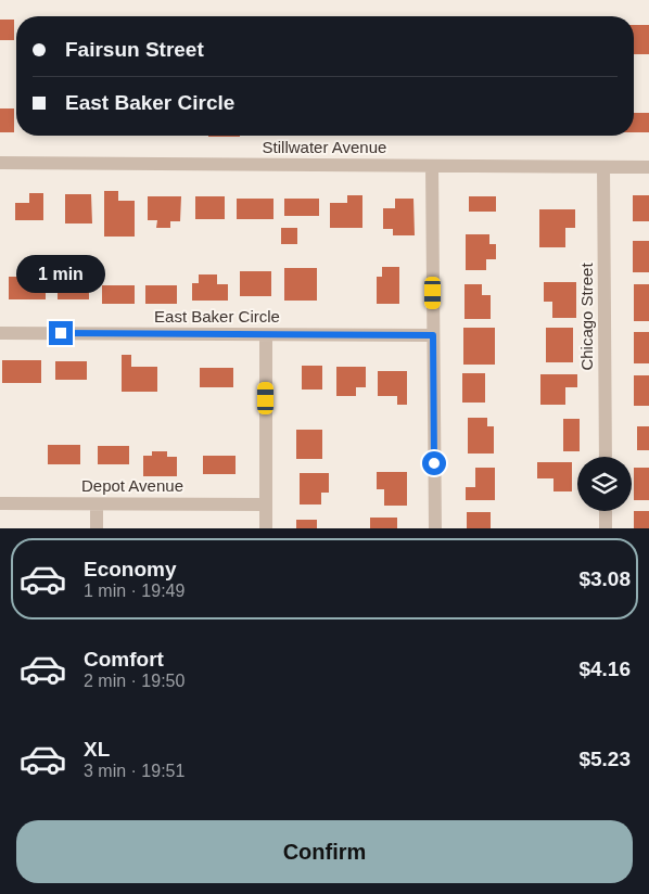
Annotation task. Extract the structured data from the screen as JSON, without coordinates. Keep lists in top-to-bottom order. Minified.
{"streets":{"street":["Stillwater Avenue","East Baker Circle","Chicago Street","Depot Avenue"]},"crossings":[["Stillwater Avenue","Chicago Street"]],"page":{"banner":["Fairsun Street","East Baker Circle"],"bubble":"1 min","list":[{"name":"Economy","note":"1 min · 19:49","value":"$3.08"},{"name":"Comfort","note":"2 min · 19:50","value":"$4.16"},{"name":"XL","note":"3 min · 19:51","value":"$5.23"}],"buttons":"Confirm"}}
